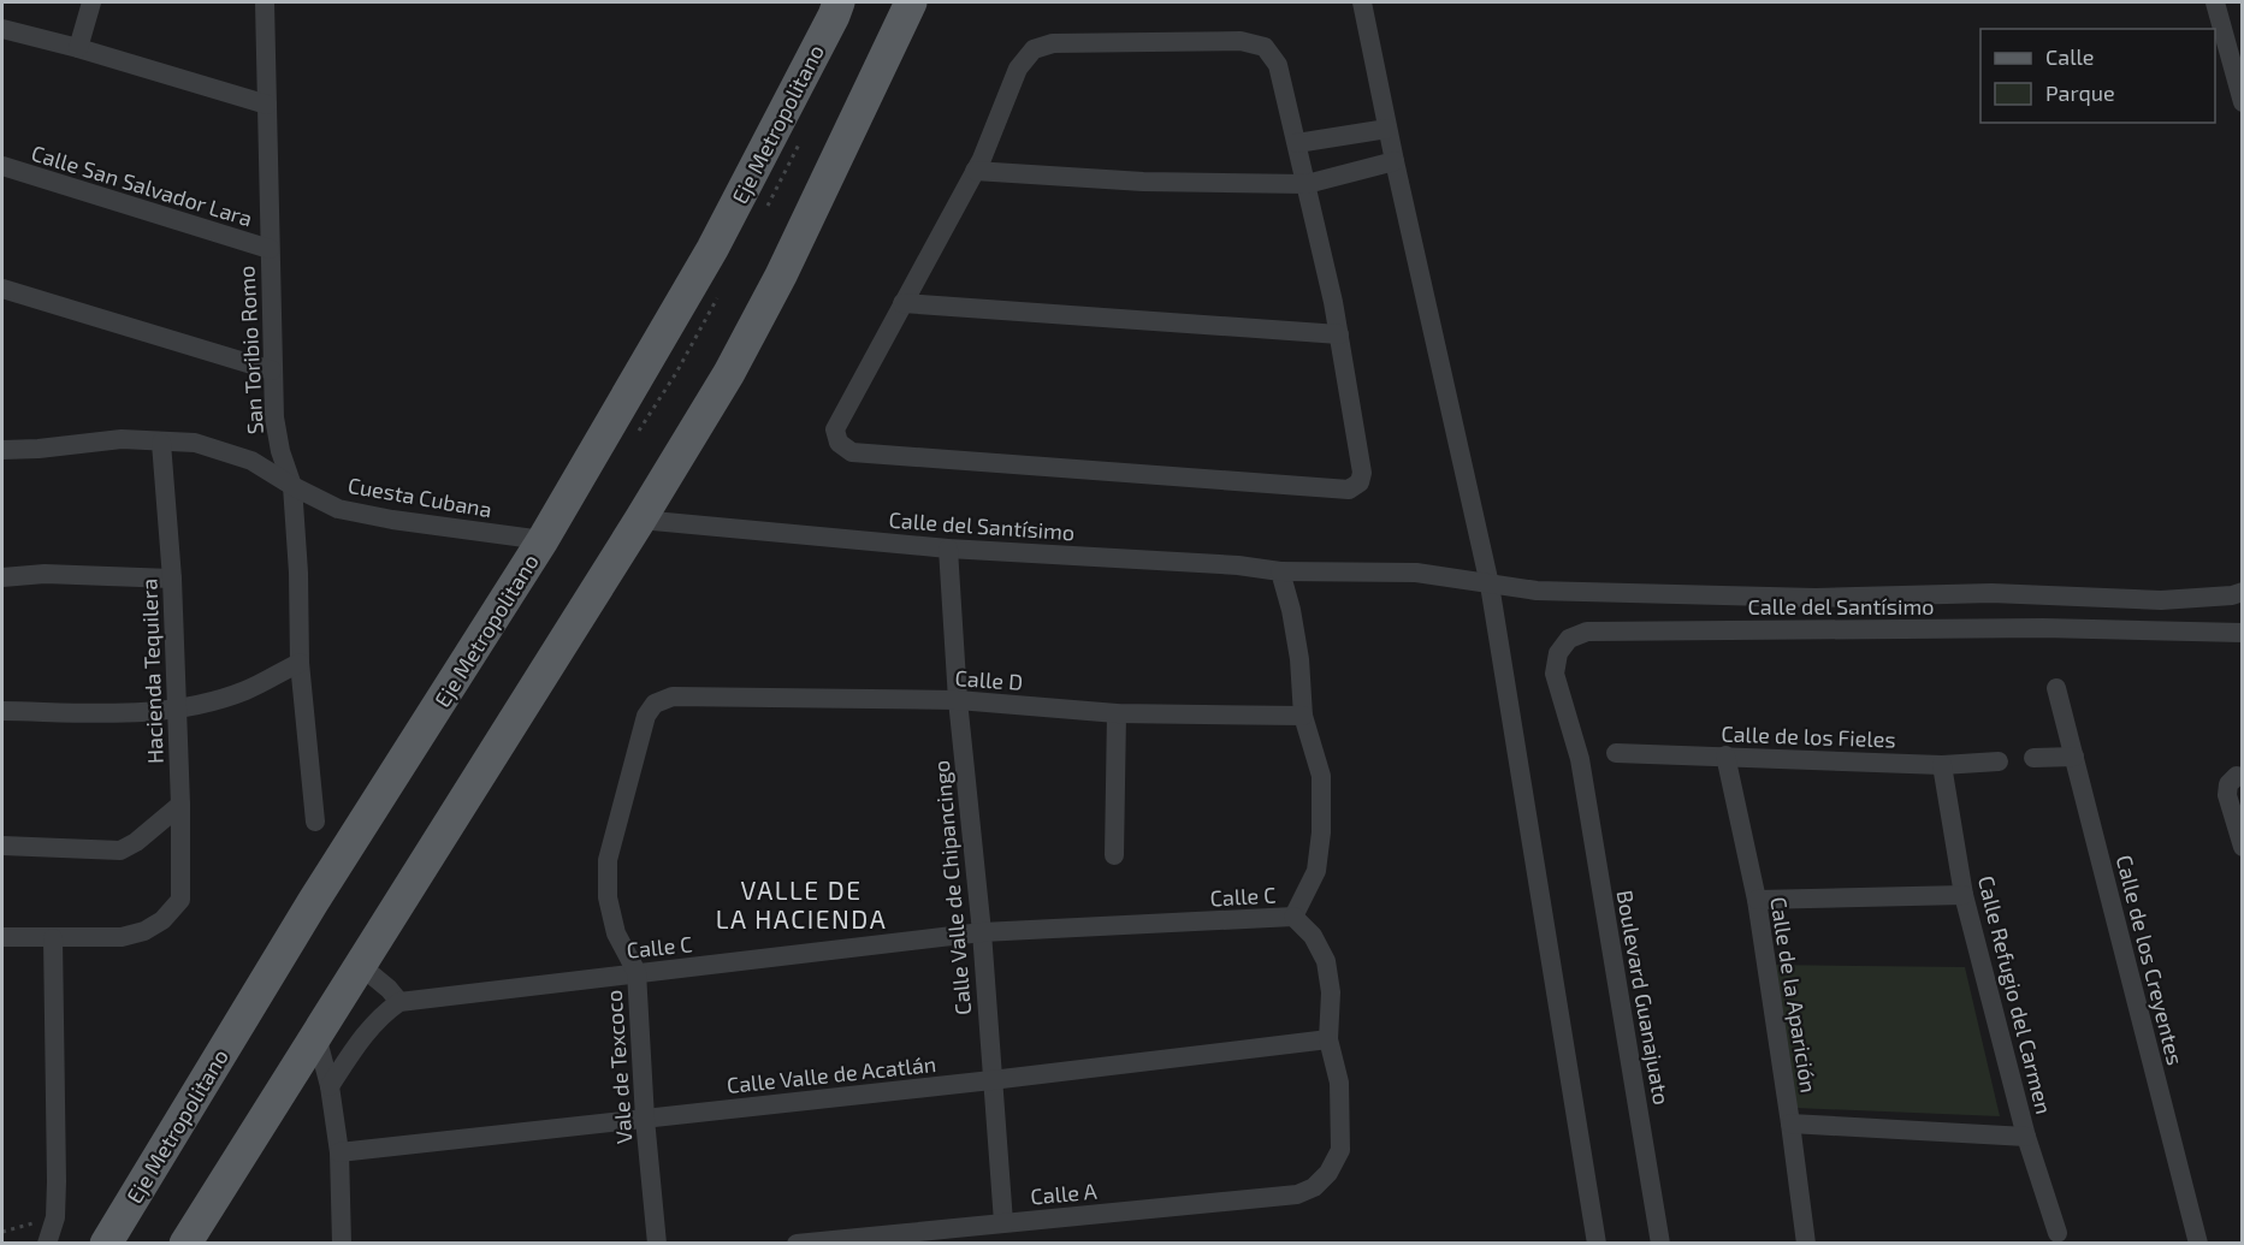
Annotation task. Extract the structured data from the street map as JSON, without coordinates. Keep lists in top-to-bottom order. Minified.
{"streets":{"main road":["Eje Metropolitano"],"street":["Calle San Salvador Lara","San Toribio Romo","Cuesta Cubana","Calle del Santísimo","Hacienda Tequilera","Calle D","Calle de los Fieles","Calle Valle de Chipancingo","Calle C","Calle de los Creyentes","Calle de la Aparición","Calle Refugio del Carmen","Boulevard Guanajuato","Vale de Texcoco","Calle Valle de Acatlán","Calle A"]},"crossings":[["Eje Metropolitano","Cuesta Cubana"],["Calle San Salvador Lara","San Toribio Romo"],["San Toribio Romo","Cuesta Cubana"],["Cuesta Cubana","Hacienda Tequilera"],["Calle del Santísimo","Calle Valle de Chipancingo"],["Calle del Santísimo","Boulevard Guanajuato"],["Calle D","Calle Valle de Chipancingo"],["Calle D","Vale de Texcoco"],["Calle de los Fieles","Calle de la Aparición"],["Calle de los Fieles","Calle Refugio del Carmen"],["Calle Valle de Chipancingo","Calle C"],["Calle Valle de Chipancingo","Calle Valle de Acatlán"],["Calle Valle de Chipancingo","Calle A"],["Calle C","Vale de Texcoco"],["Vale de Texcoco","Calle Valle de Acatlán"],["Calle Valle de Acatlán","Calle A"]],"districts":["VALLE DE LA HACIENDA"],"legend":["Calle","Parque"]}
